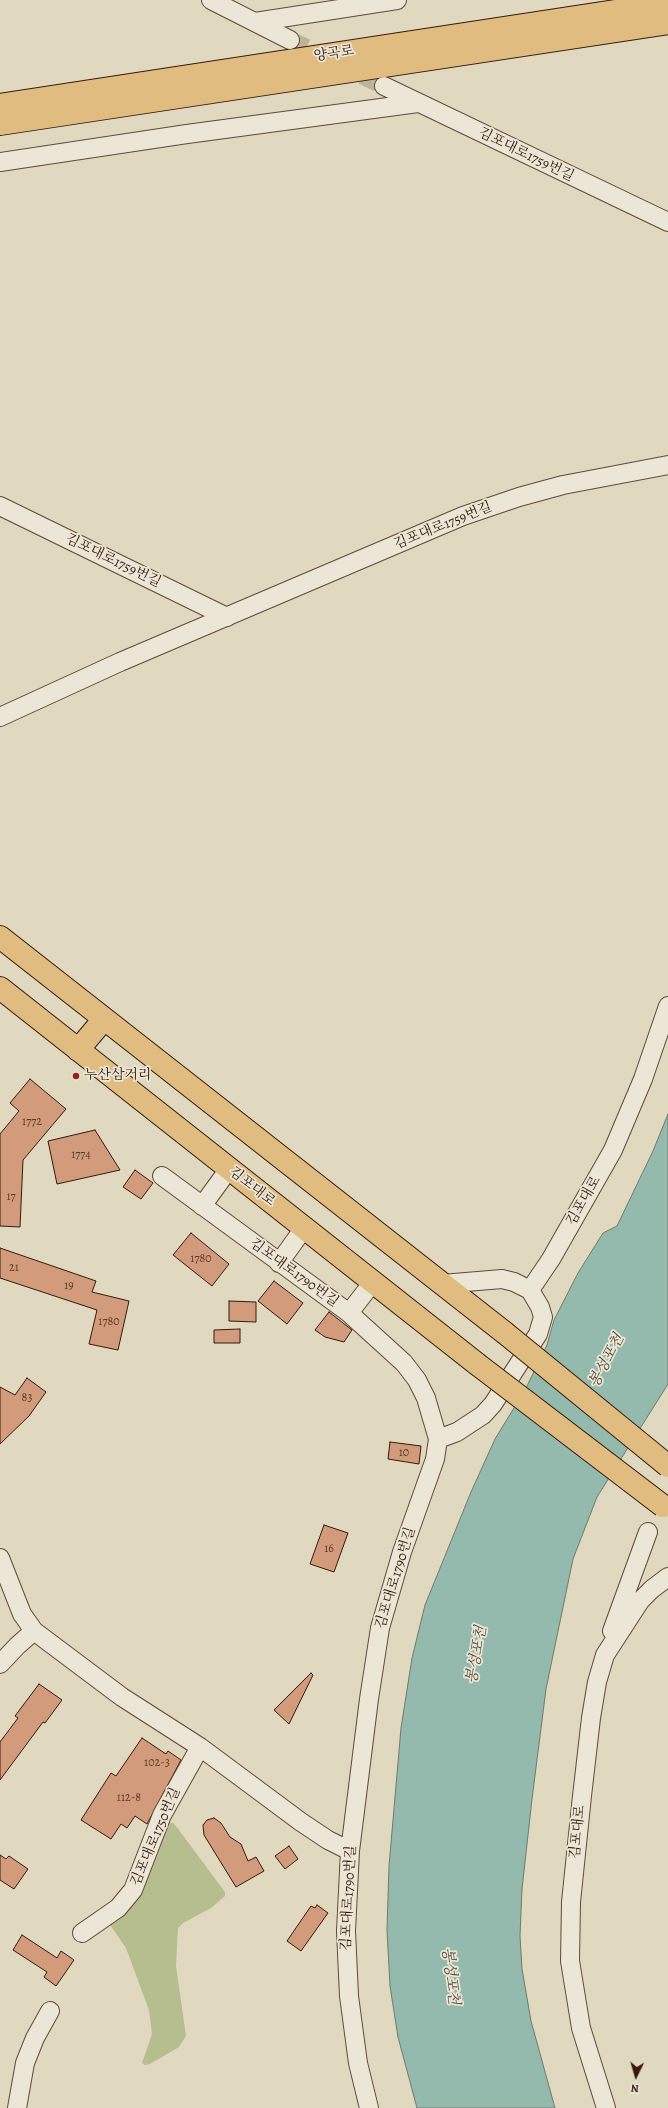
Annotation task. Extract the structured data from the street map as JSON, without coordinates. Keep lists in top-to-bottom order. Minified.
{"streets":{"main road":["양곡로","김포대로"],"street":["김포대로1759번길","김포대로1790번길","김포대로1750번길"]},"water":["봉성포천"],"places":["누산삼거리"],"house_numbers":["1772","1774","17","1780","21","19","1780","83","10","16","102-3","112-8"],"north":"bottom"}
